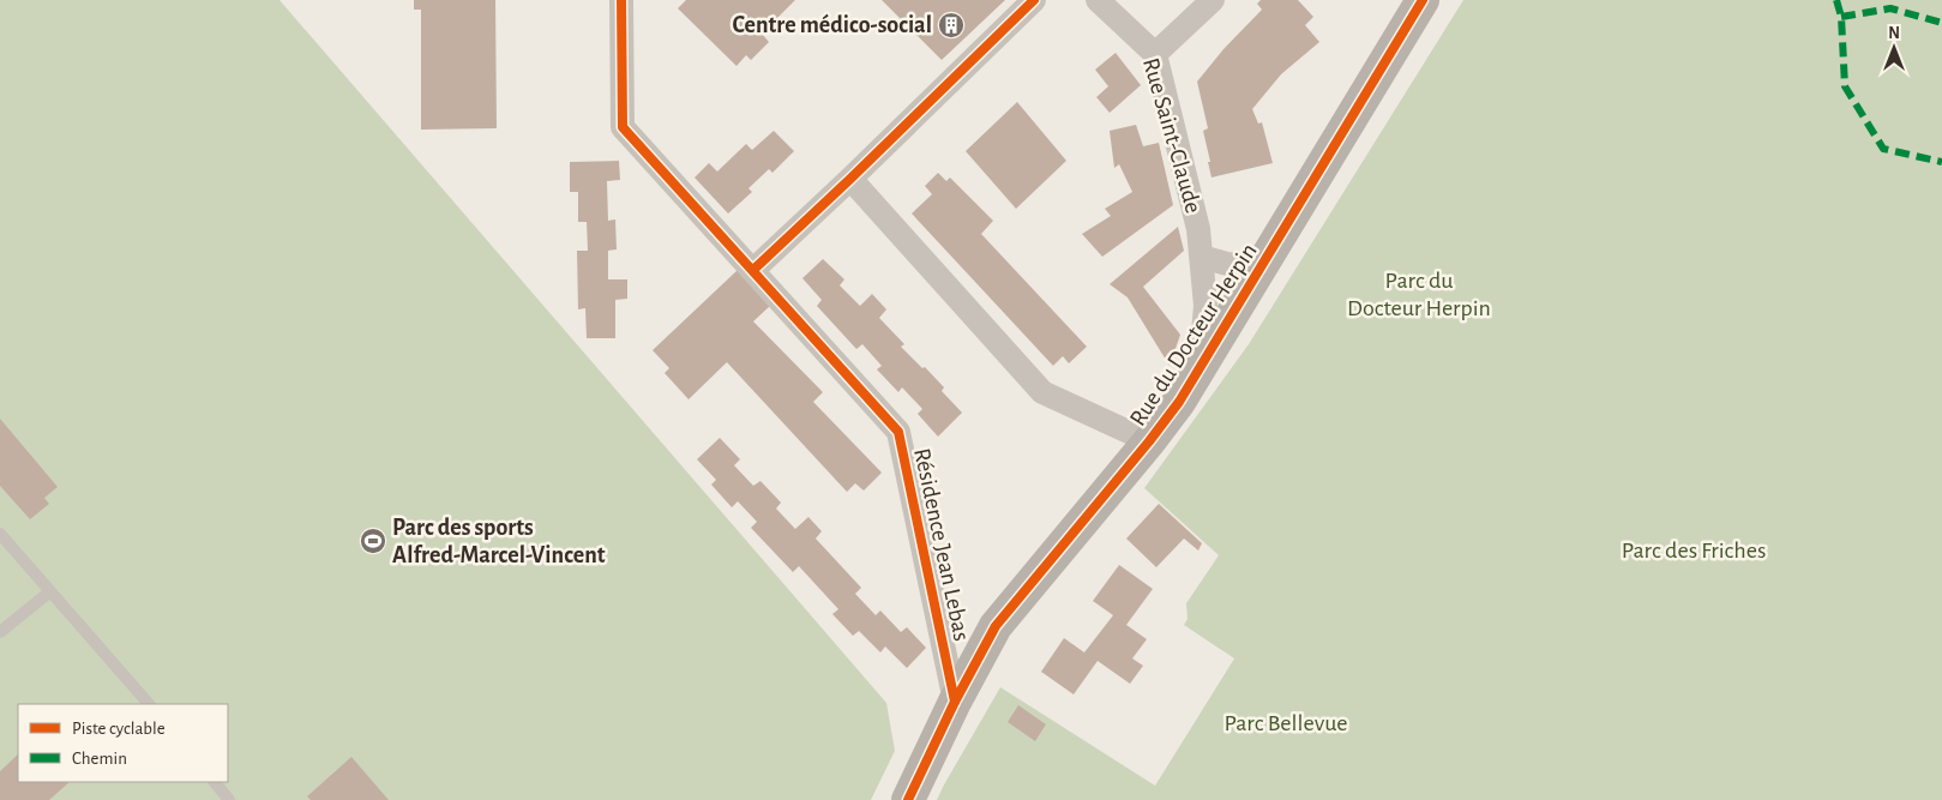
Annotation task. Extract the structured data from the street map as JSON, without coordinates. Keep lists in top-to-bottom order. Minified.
{"streets":{"street":["Rue Saint-Claude","Rue du Docteur Herpin","Résidence Jean Lebas"]},"crossings":[["Rue Saint-Claude","Rue du Docteur Herpin"],["Rue du Docteur Herpin","Résidence Jean Lebas"]],"parks":["Parc du Docteur Herpin","Parc des Friches","Parc Bellevue"],"places":{"building":["Centre médico-social"],"sports":["Parc des sports Alfred-Marcel-Vincent"]},"legend":["Piste cyclable","Chemin"],"north":"top"}
